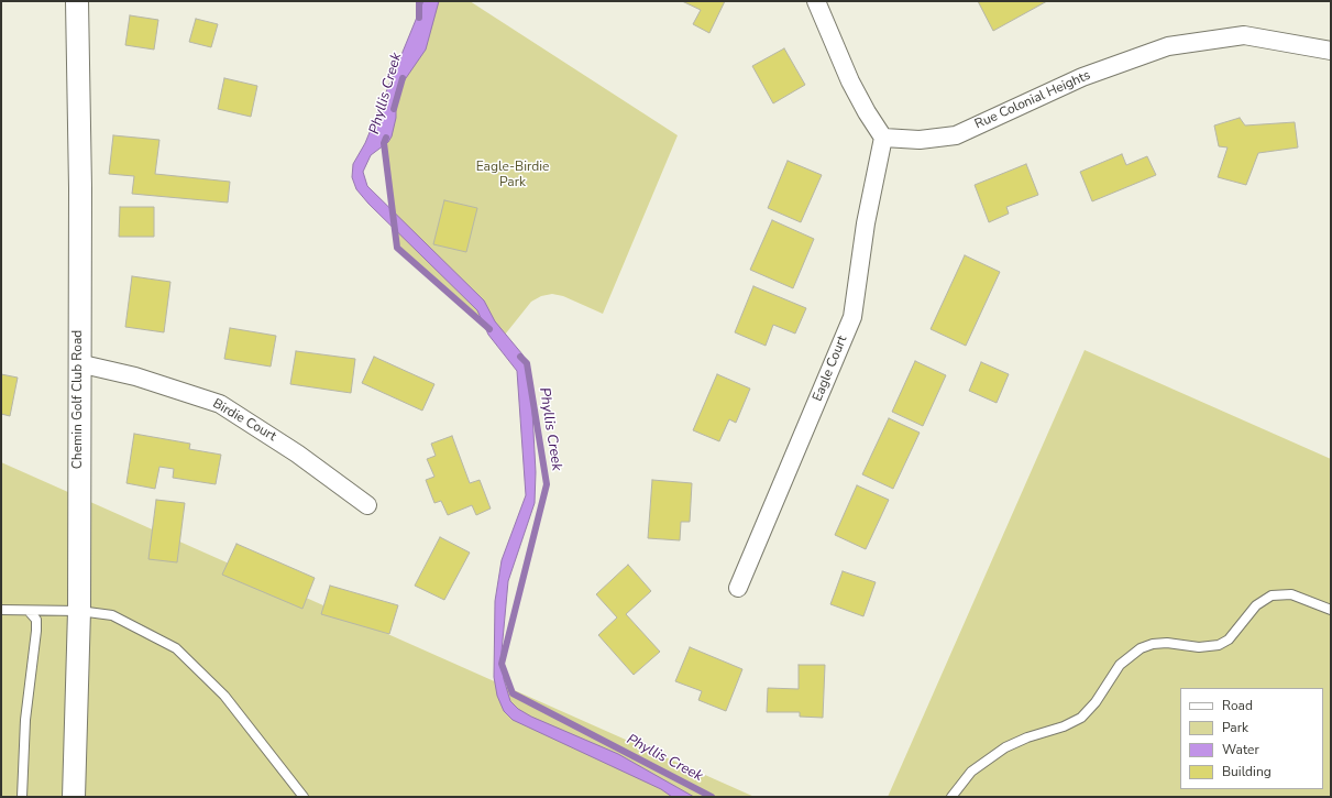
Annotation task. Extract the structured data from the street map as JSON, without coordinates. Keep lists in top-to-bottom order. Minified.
{"streets":{"street":["Rue Colonial Heights","Eagle Court","Chemin Golf Club Road","Birdie Court"]},"crossings":[["Rue Colonial Heights","Eagle Court"],["Chemin Golf Club Road","Birdie Court"]],"water":["Phyllis Creek"],"parks":["Eagle-Birdie Park"],"legend":["Road","Park","Water","Building"]}
